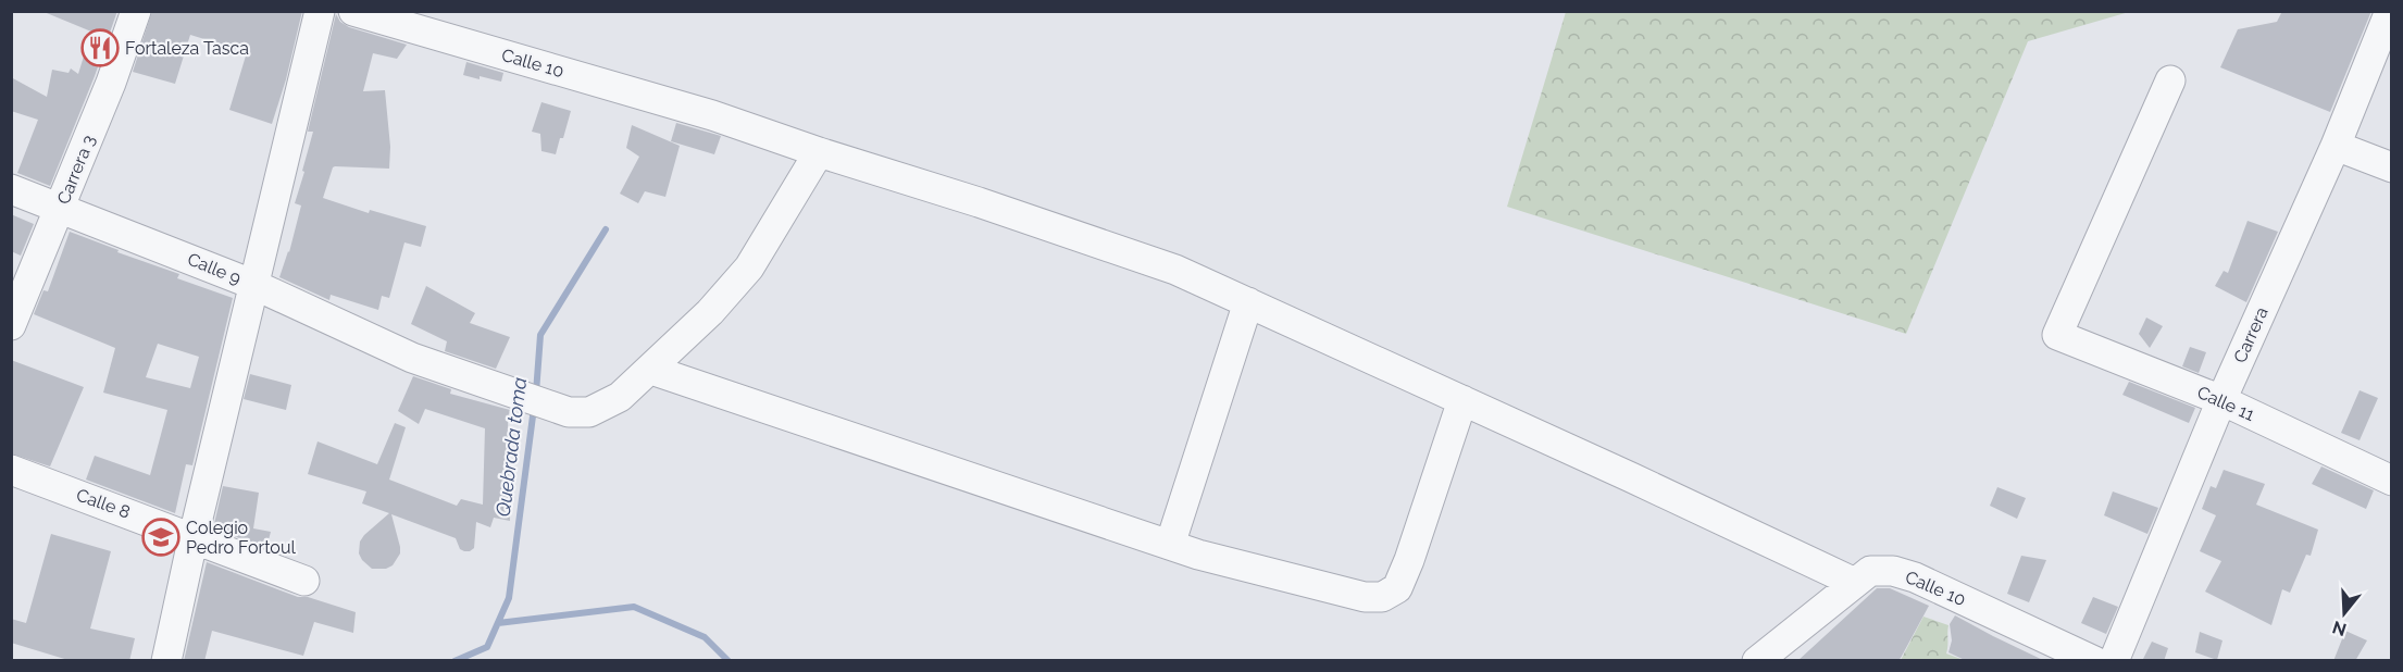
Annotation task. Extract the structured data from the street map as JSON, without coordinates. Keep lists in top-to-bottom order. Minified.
{"streets":{"street":["Calle 10","Carrera 3","Calle 9","Carrera","Calle 11","Calle 8"]},"crossings":[["Calle 10","Calle 9"],["Carrera 3","Calle 9"],["Carrera","Calle 11"]],"water":["Quebrada toma"],"places":{"restaurant":["Fortaleza Tasca"],"school or university":["Colegio Pedro Fortoul"]},"north":"bottom"}
